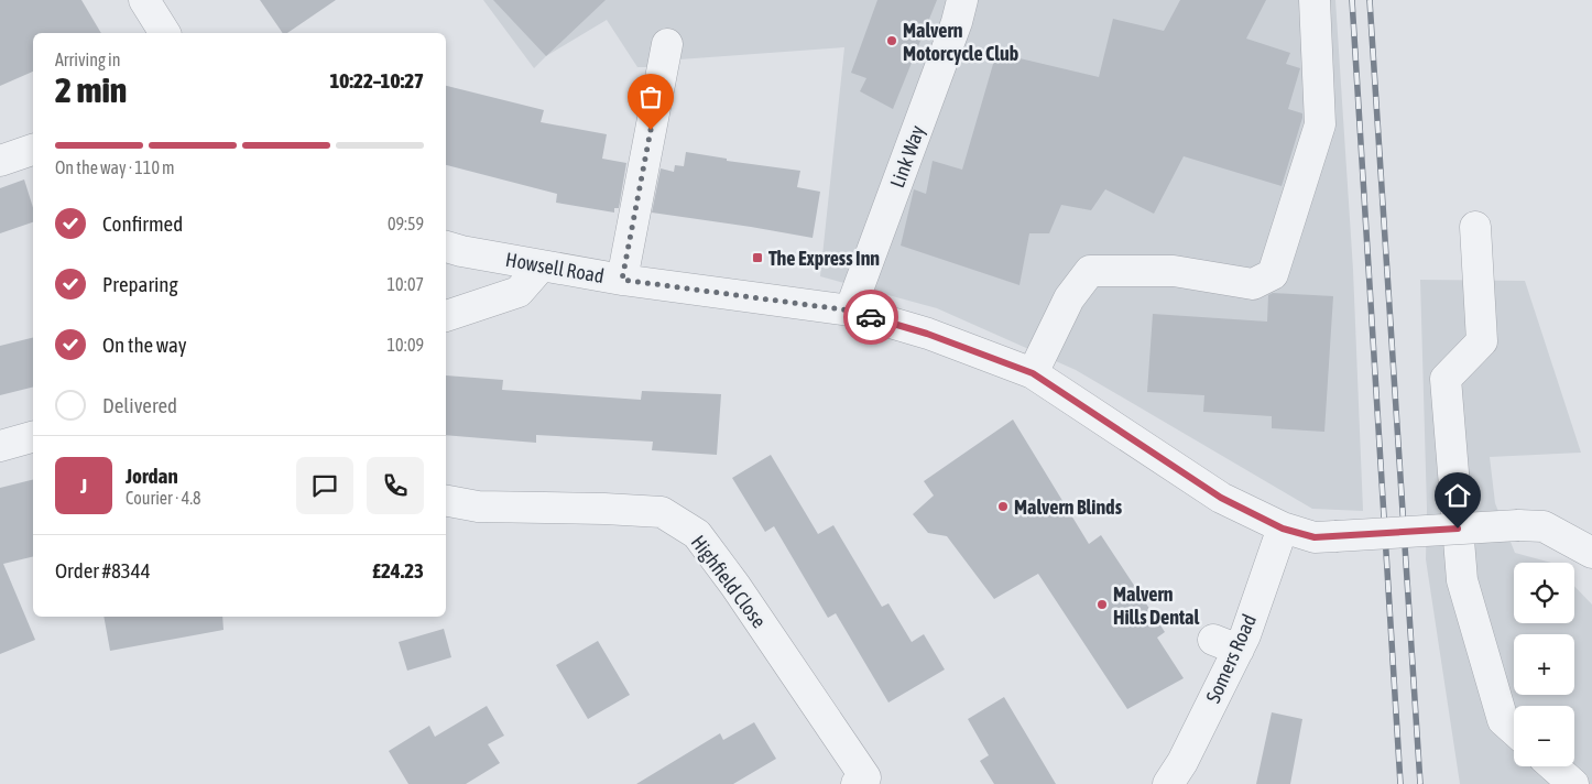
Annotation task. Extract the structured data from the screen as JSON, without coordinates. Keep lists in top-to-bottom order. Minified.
{"streets":{"street":["Link Way","Howsell Road","Highfield Close","Somers Road"]},"crossings":[["Link Way","Howsell Road"],["Howsell Road","Somers Road"]],"places":{"other":["Malvern Motorcycle Club","Malvern Blinds","Malvern Hills Dental"],"transit":["The Express Inn"]},"page":{"heading":["2 min","Arriving in","10:22–10:27"],"panel":["Jordan","Courier · 4.8","Order #8344","£24.23"],"bar":"On the way · 110 m","list":[["Confirmed","09:59"],["Preparing","10:07"],["On the way","10:09"],"Delivered"],"round":"J","map_buttons":["+","−"]}}
